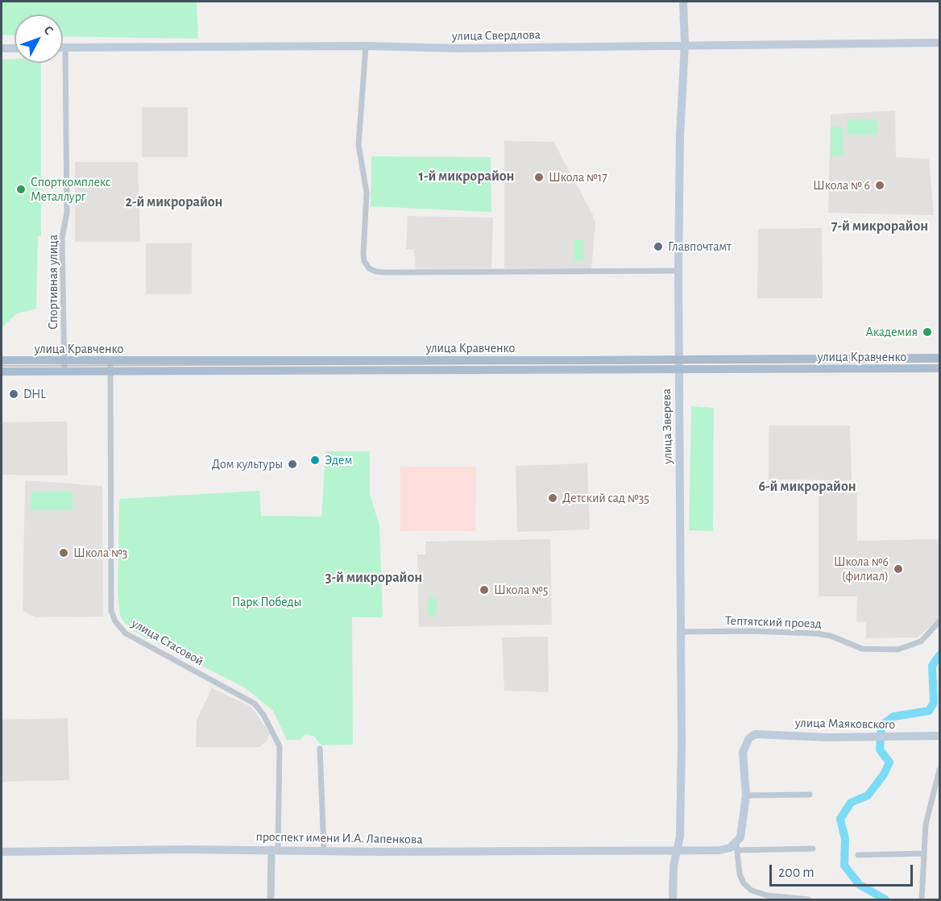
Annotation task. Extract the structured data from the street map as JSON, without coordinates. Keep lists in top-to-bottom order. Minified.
{"streets":{"main road":["улица Свердлова","улица Кравченко","улица Зверева","улица Маяковского","проспект имени И.А. Лапенкова"],"street":["Спортивная улица","Тептятский проезд","улица Стасовой"]},"crossings":[["улица Свердлова","Спортивная улица"],["улица Свердлова","улица Зверева"],["Спортивная улица","улица Кравченко"],["улица Кравченко","улица Зверева"],["улица Кравченко","улица Стасовой"],["улица Зверева","Тептятский проезд"],["улица Зверева","проспект имени И.А. Лапенкова"],["улица Стасовой","проспект имени И.А. Лапенкова"]],"districts":["1-й микрорайон","2-й микрорайон","7-й микрорайон","6-й микрорайон","3-й микрорайон"],"parks":["Парк Победы"],"places":["Школа №17","Школа № 6","Спорткомплекс Металлург","Главпочтамт","Академия","DHL","Эдем","Дом культуры","Детский сад №35","Школа №3","Школа №6 (филиал)","Школа №5"],"scale_bar":"200 m","north":"top right"}
